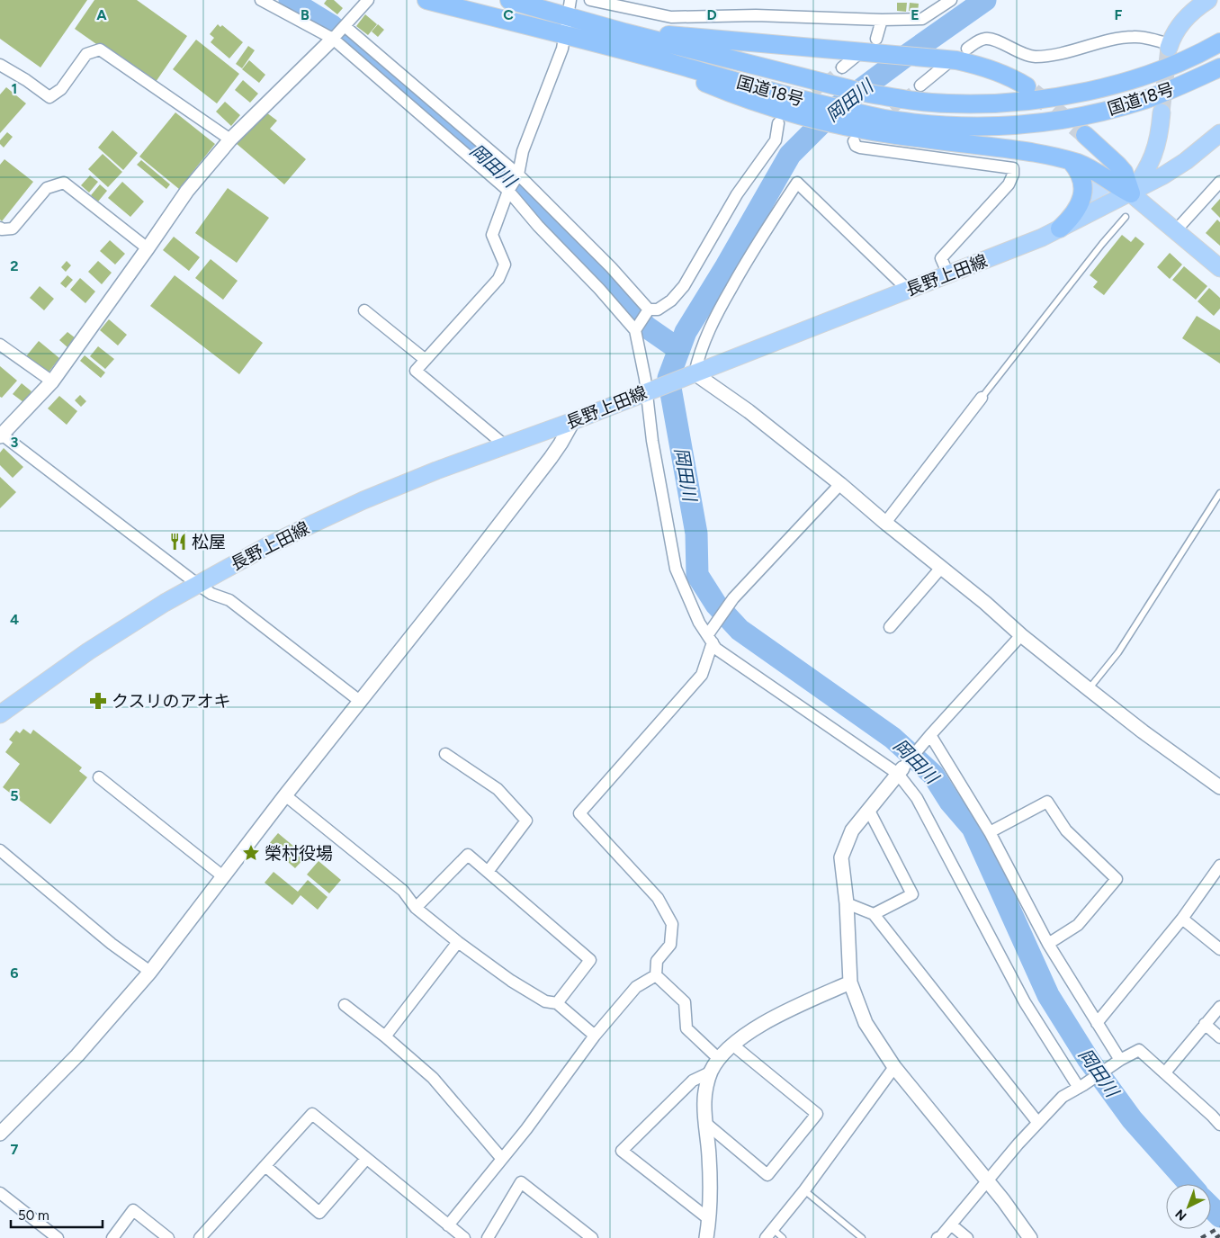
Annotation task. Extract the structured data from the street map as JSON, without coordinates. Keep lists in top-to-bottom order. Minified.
{"streets":{"highway":["国道18号"],"main road":["長野上田線"]},"water":["岡田川"],"places":{"restaurant":["松屋"],"pharmacy":["クスリのアオキ"],"place":["榮村役場"]},"scale_bar":"50 m","north":"bottom left","grid":{"columns":["A","B","C","D","E","F"],"rows":["1","2","3","4","5","6","7"]}}
